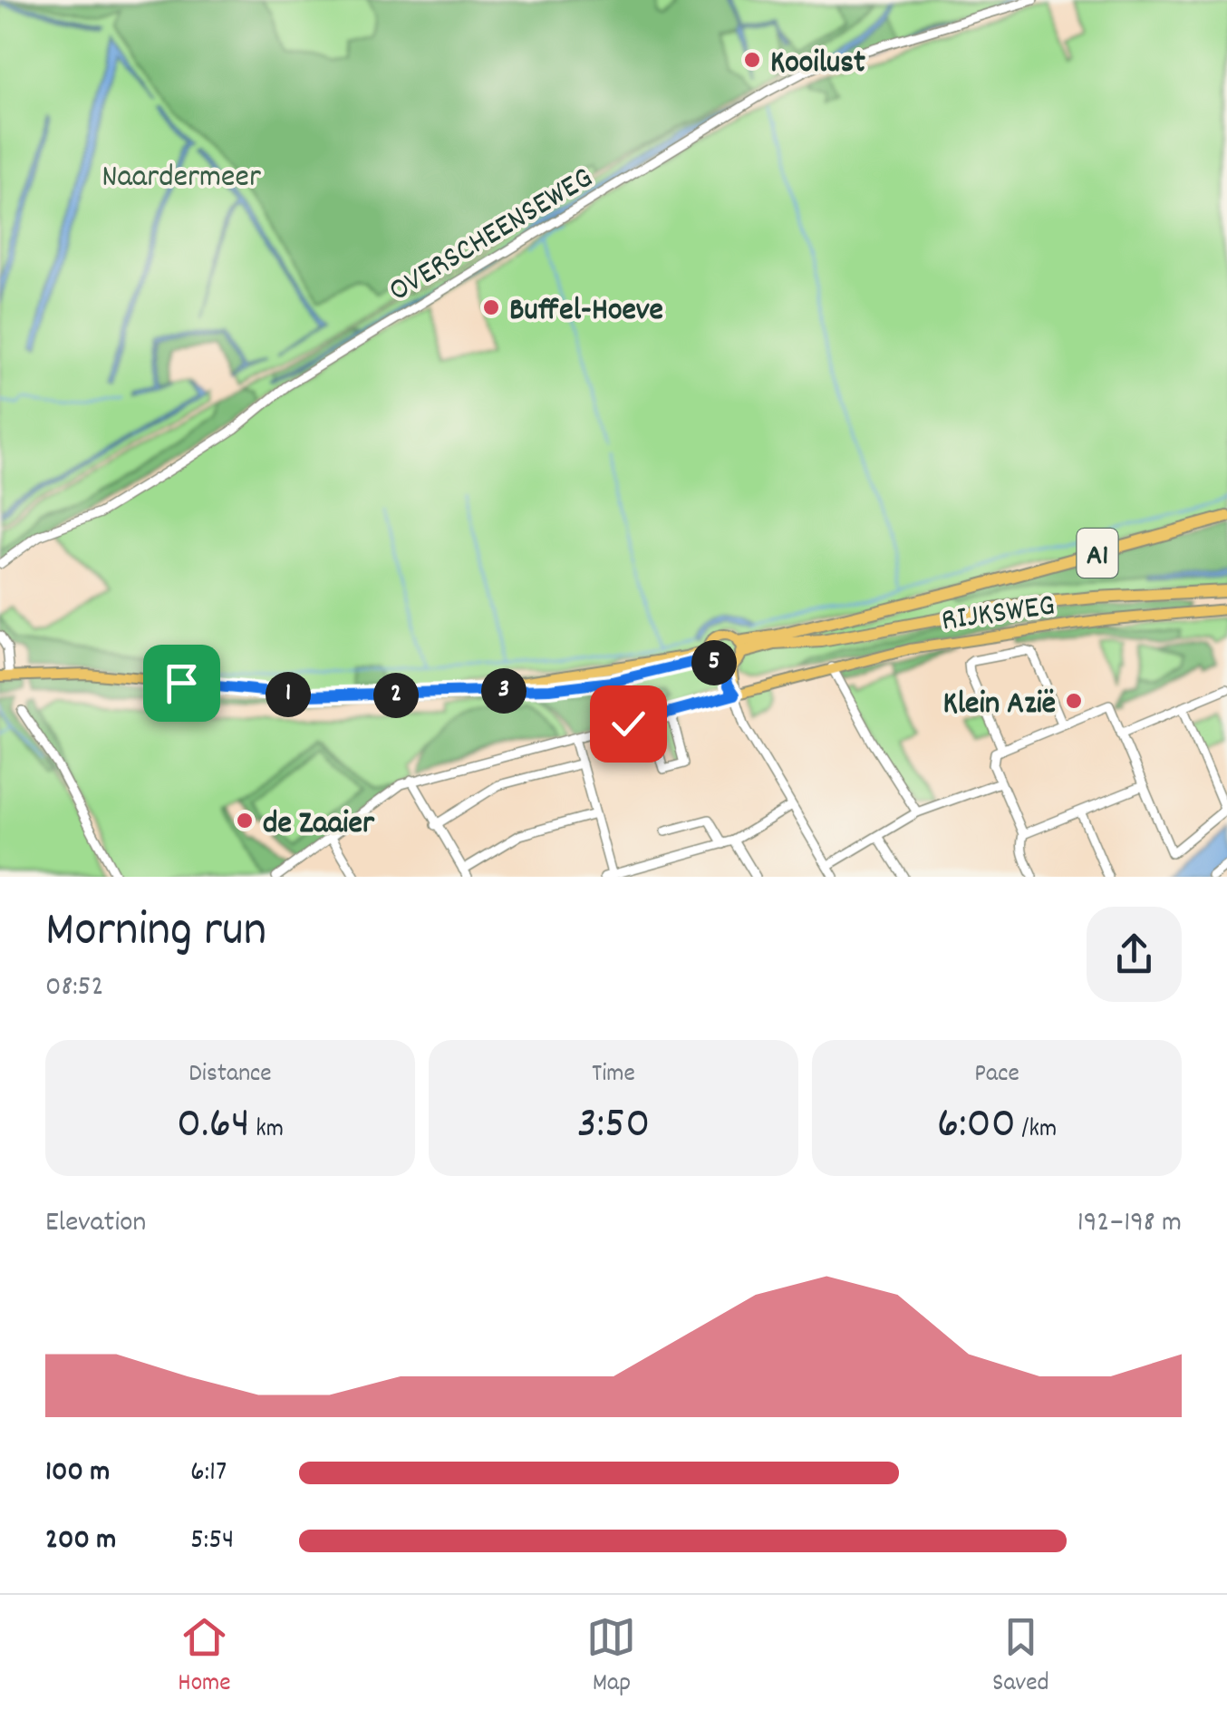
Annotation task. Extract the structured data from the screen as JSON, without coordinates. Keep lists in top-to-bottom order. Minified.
{"streets":{"highway":["A1"],"main road":["RIJKSWEG"],"street":["OVERSCHEENSEWEG"]},"parks":["Naardermeer"],"places":["Kooilust","Buffel-Hoeve","Klein Azië","de Zaaier"],"page":{"pins":["5","3","1","2"],"heading":["Morning run","08:52"],"stats":[["Distance","0.64 km"],["Time","3:50"],["Pace","6:00 /km"]],"chart":["Elevation","192–198 m"],"list":[{"name":"100 m","note":"6:17"},{"name":"200 m","note":"5:54"}],"tabs":["Home","Map","Saved"]}}
